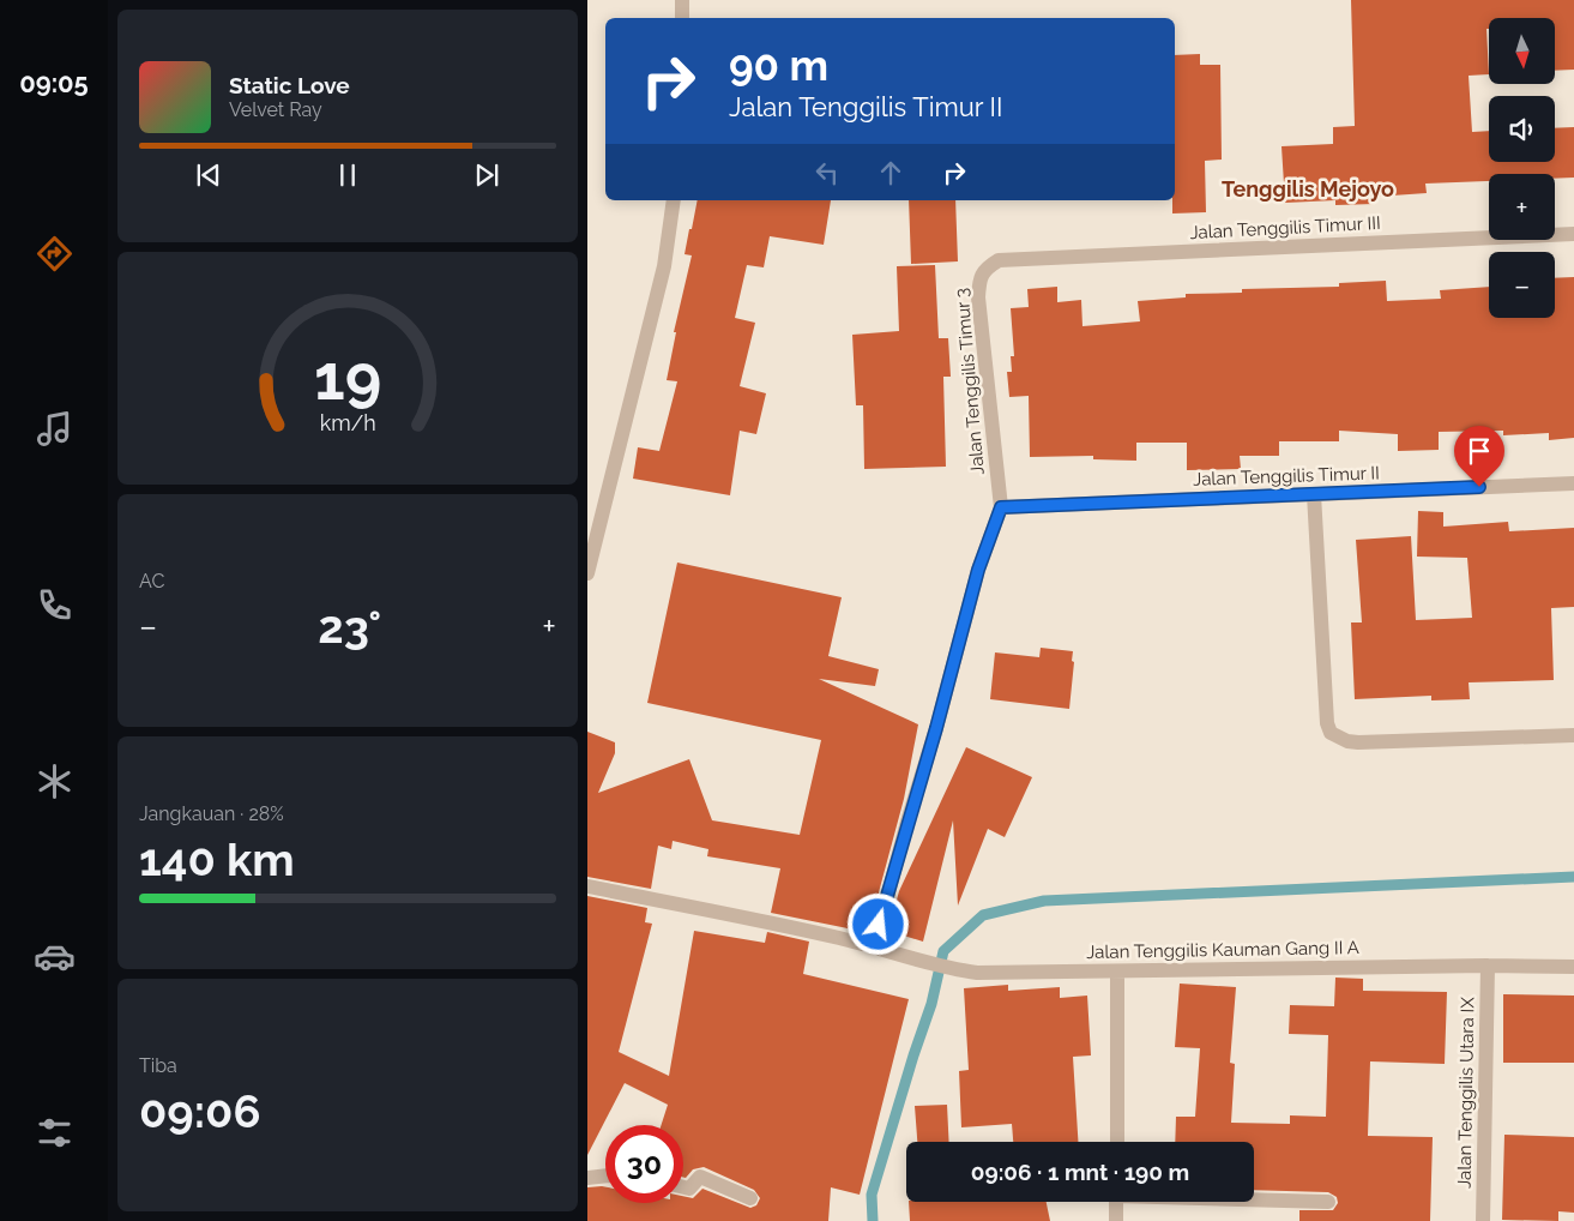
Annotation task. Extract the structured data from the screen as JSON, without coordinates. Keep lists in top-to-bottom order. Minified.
{"streets":{"street":["Jalan Tenggilis Timur III","Jalan Tenggilis Timur 3","Jalan Tenggilis Timur II","Jalan Tenggilis Kauman Gang II A","Jalan Tenggilis Utara IX"]},"crossings":[["Jalan Tenggilis Timur III","Jalan Tenggilis Timur 3"],["Jalan Tenggilis Timur 3","Jalan Tenggilis Timur II"],["Jalan Tenggilis Kauman Gang II A","Jalan Tenggilis Utara IX"]],"districts":["Tenggilis Mejoyo"],"north":"bottom","page":{"tabs":"09:05","map_buttons":["+","−"],"turn":["90 m","Jalan Tenggilis Timur II"],"song":["Static Love","Velvet Ray"],"tile":["AC",["Jangkauan · 28%","140 km"],["Tiba","09:06"]],"heat":["−","23°","+"],"limit":"30","trip":"09:06 · 1 mnt · 190 m","gauge":["19","km/h"]}}
